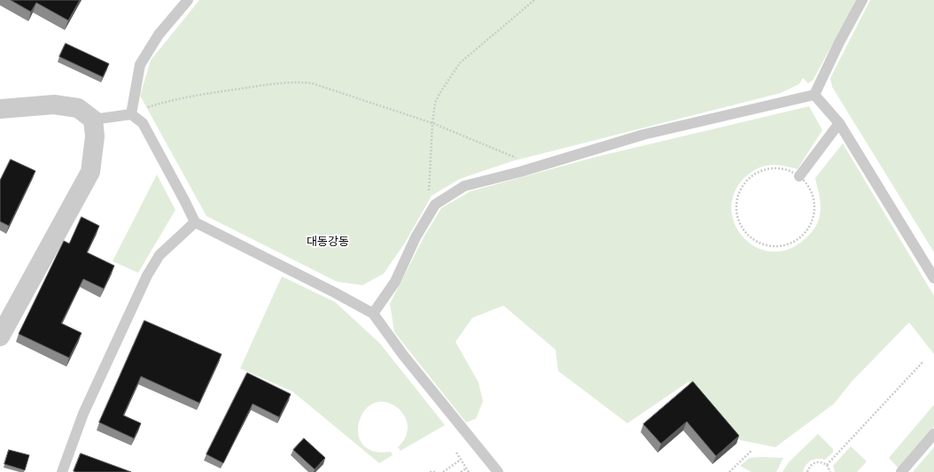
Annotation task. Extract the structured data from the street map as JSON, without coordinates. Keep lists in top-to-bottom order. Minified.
{"districts":["대동강동"]}
